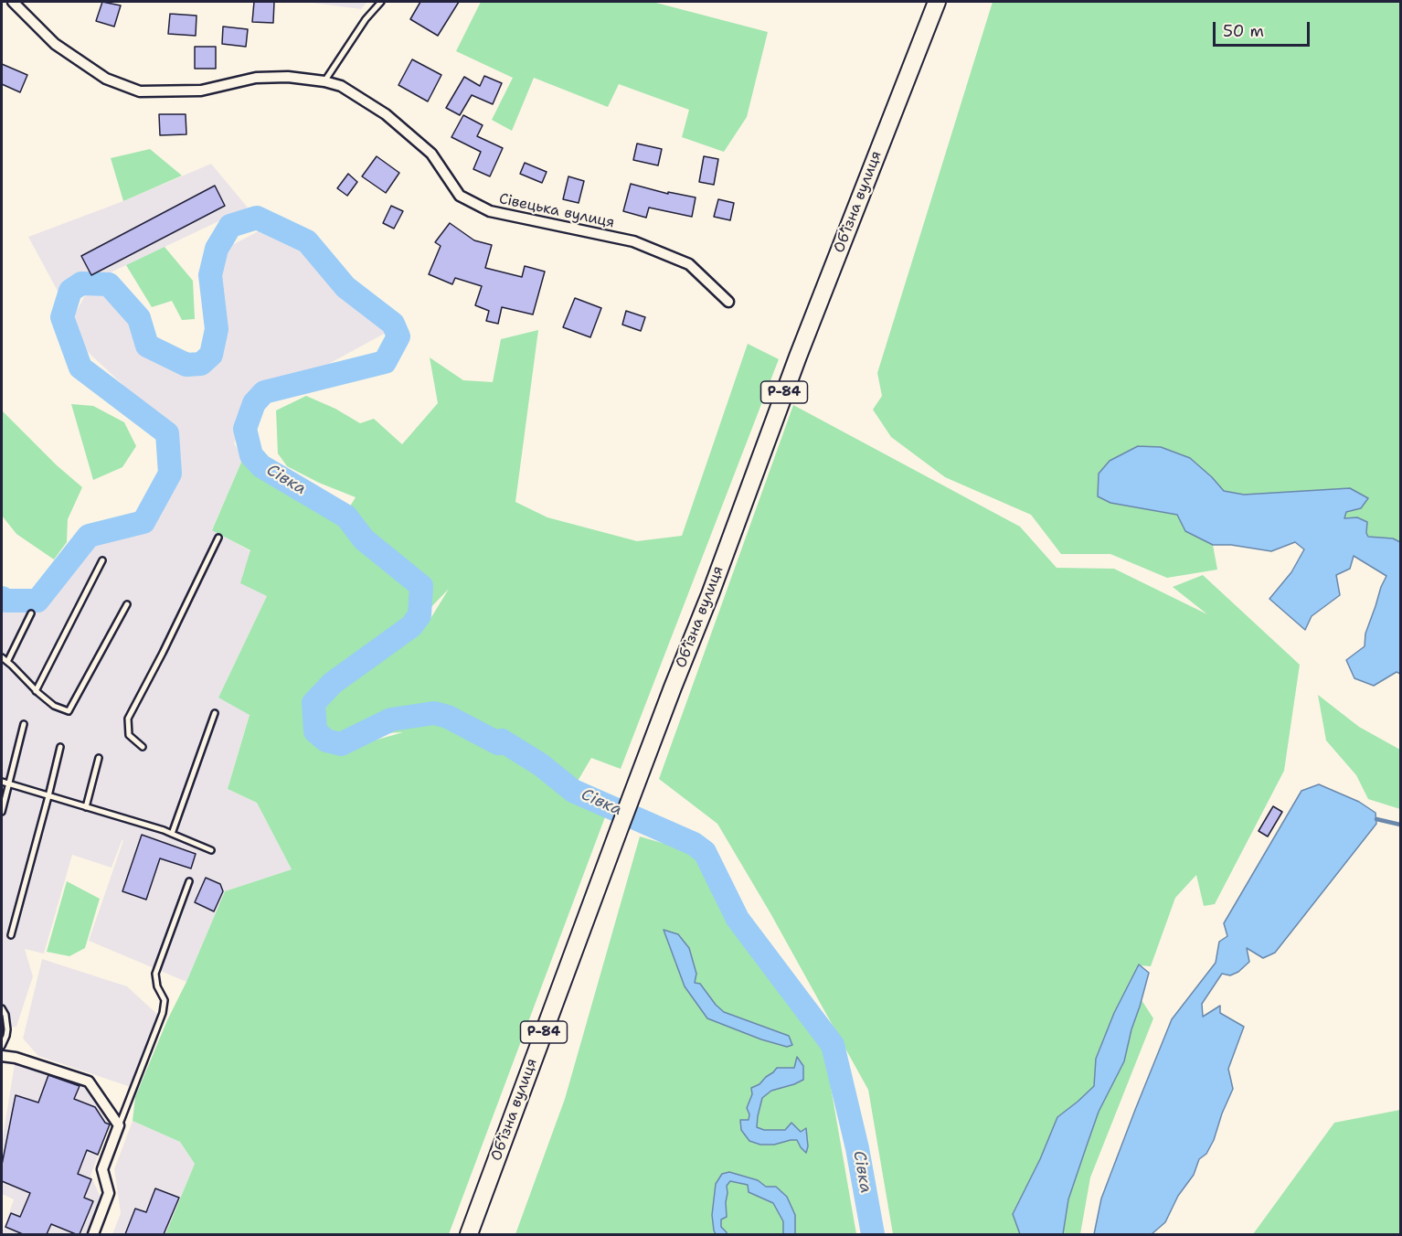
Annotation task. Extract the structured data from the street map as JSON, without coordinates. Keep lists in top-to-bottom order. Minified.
{"streets":{"main road":["Обʼїзна вулиця","Р-84"],"street":["Сівецька вулиця"]},"water":["Сівка"],"scale_bar":"50 m"}
